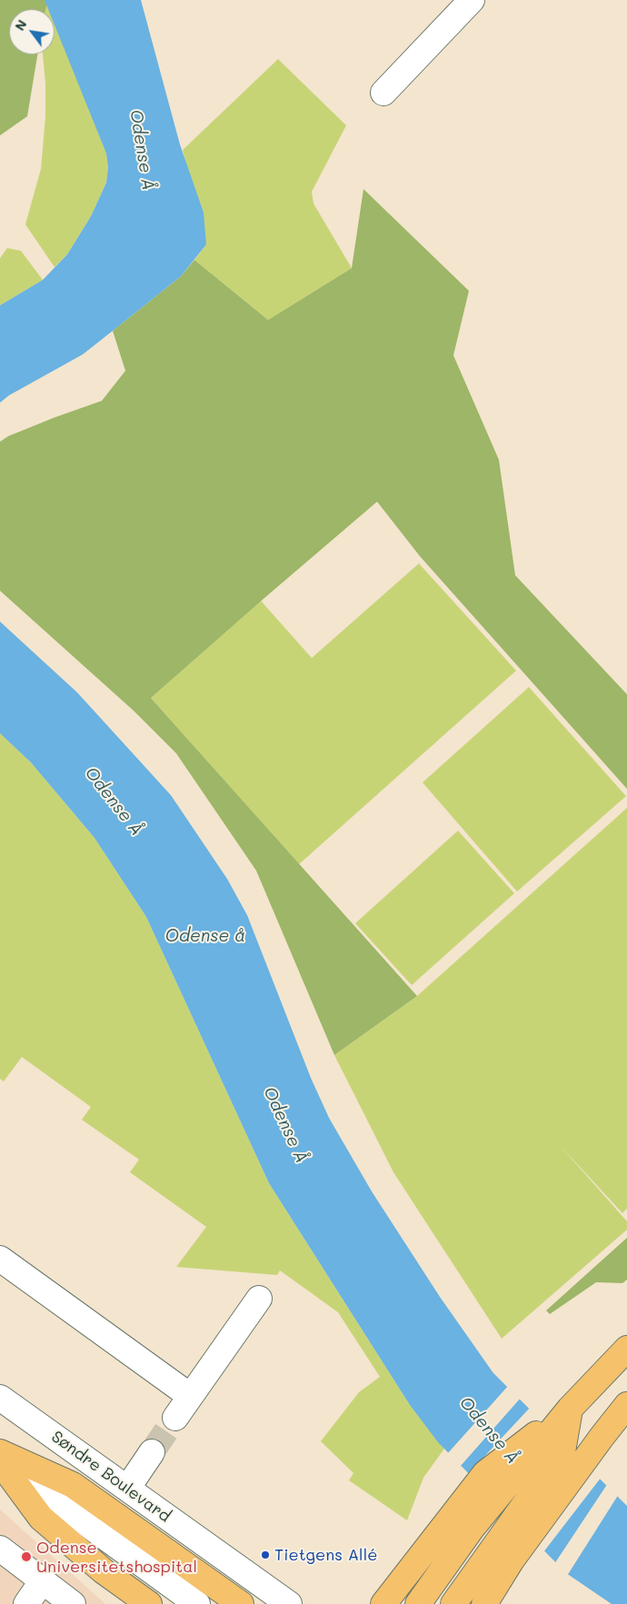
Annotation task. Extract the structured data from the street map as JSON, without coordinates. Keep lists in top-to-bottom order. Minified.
{"streets":{"street":["Søndre Boulevard"]},"water":["Odense Å","Odense å"],"places":["Tietgens Allé","Odense Universitetshospital"],"north":"top left"}
